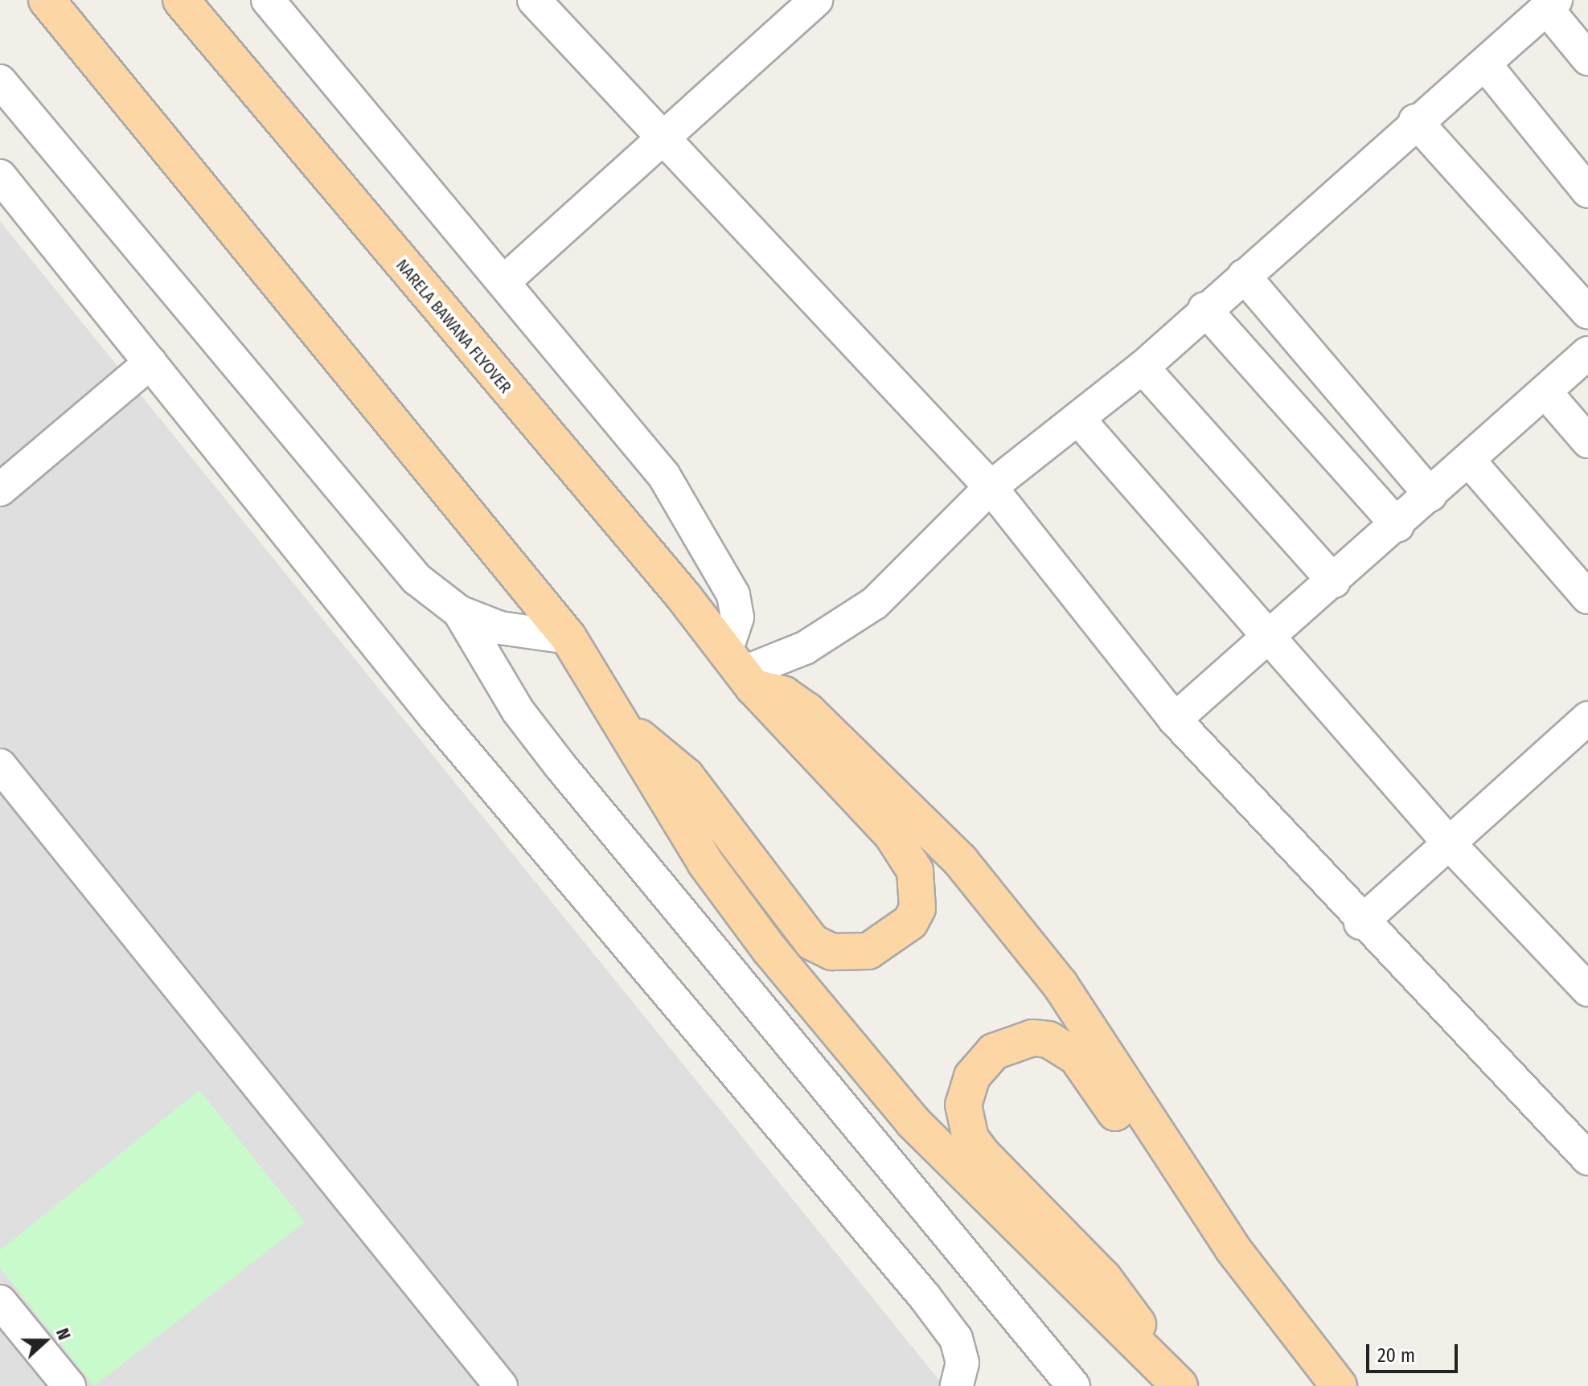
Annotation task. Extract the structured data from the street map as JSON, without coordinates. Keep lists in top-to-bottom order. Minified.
{"streets":{"main road":["NARELA BAWANA FLYOVER"]},"scale_bar":"20 m","north":"right"}
